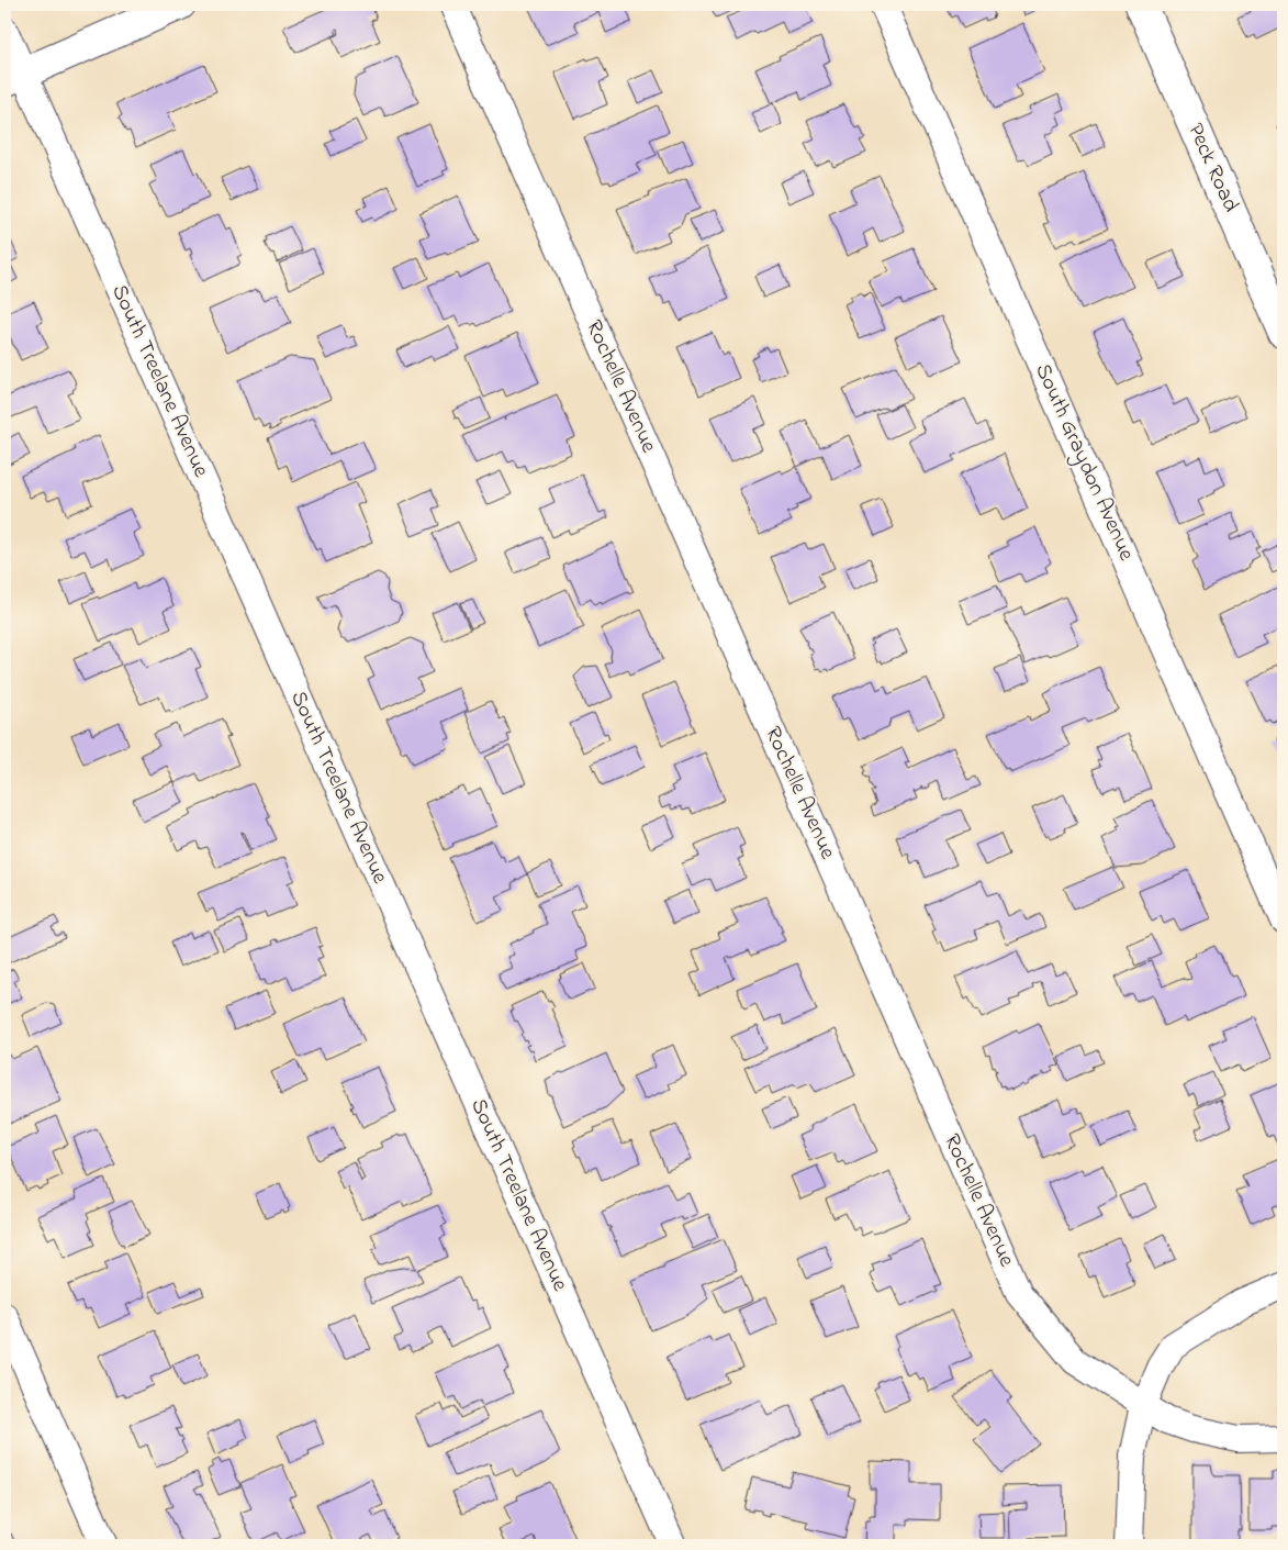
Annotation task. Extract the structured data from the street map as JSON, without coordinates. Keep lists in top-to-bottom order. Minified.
{"streets":{"street":["Peck Road","South Treelane Avenue","Rochelle Avenue","South Graydon Avenue"]}}
